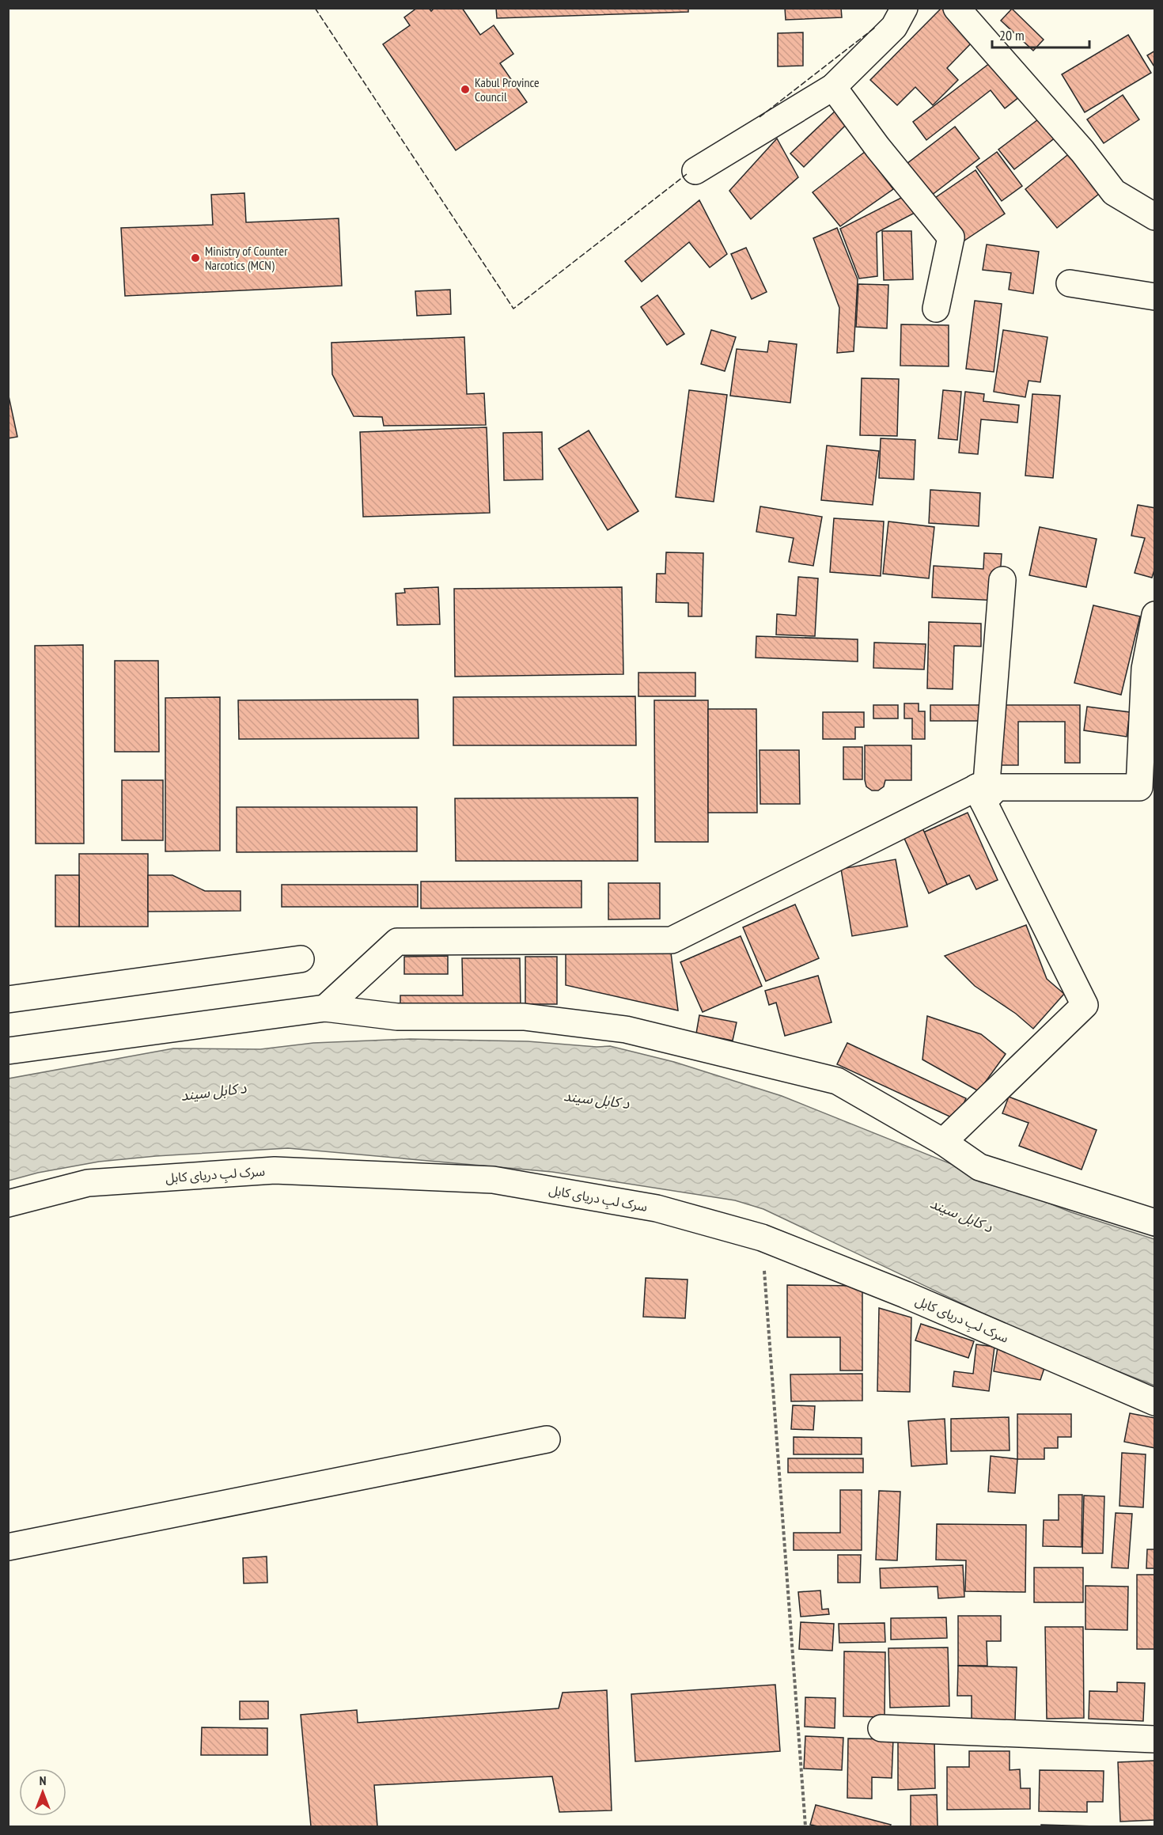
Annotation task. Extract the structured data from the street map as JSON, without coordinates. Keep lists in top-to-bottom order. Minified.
{"streets":{"street":["سرک لبِ دریای کابل"]},"water":["د کابل سيند"],"places":["Kabul Province Council","Ministry of Counter Narcotics (MCN)"],"scale_bar":"20 m","north":"top"}
